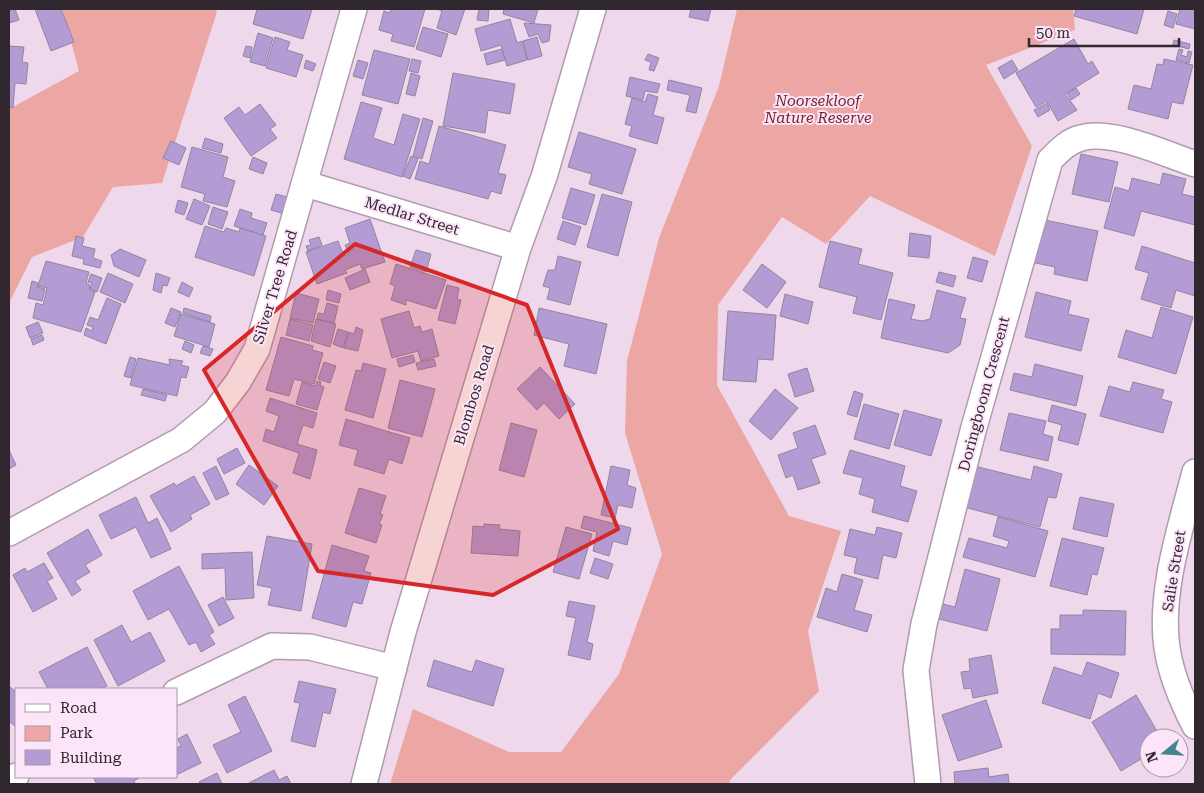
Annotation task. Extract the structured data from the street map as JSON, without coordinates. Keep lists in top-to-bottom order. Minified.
{"streets":{"street":["Medlar Street","Silver Tree Road","Doringboom Crescent","Blombos Road","Salie Street"]},"crossings":[["Medlar Street","Silver Tree Road"],["Medlar Street","Blombos Road"]],"parks":["Noorsekloof Nature Reserve"],"legend":["Road","Park","Building"],"scale_bar":"50 m","north":"left"}
